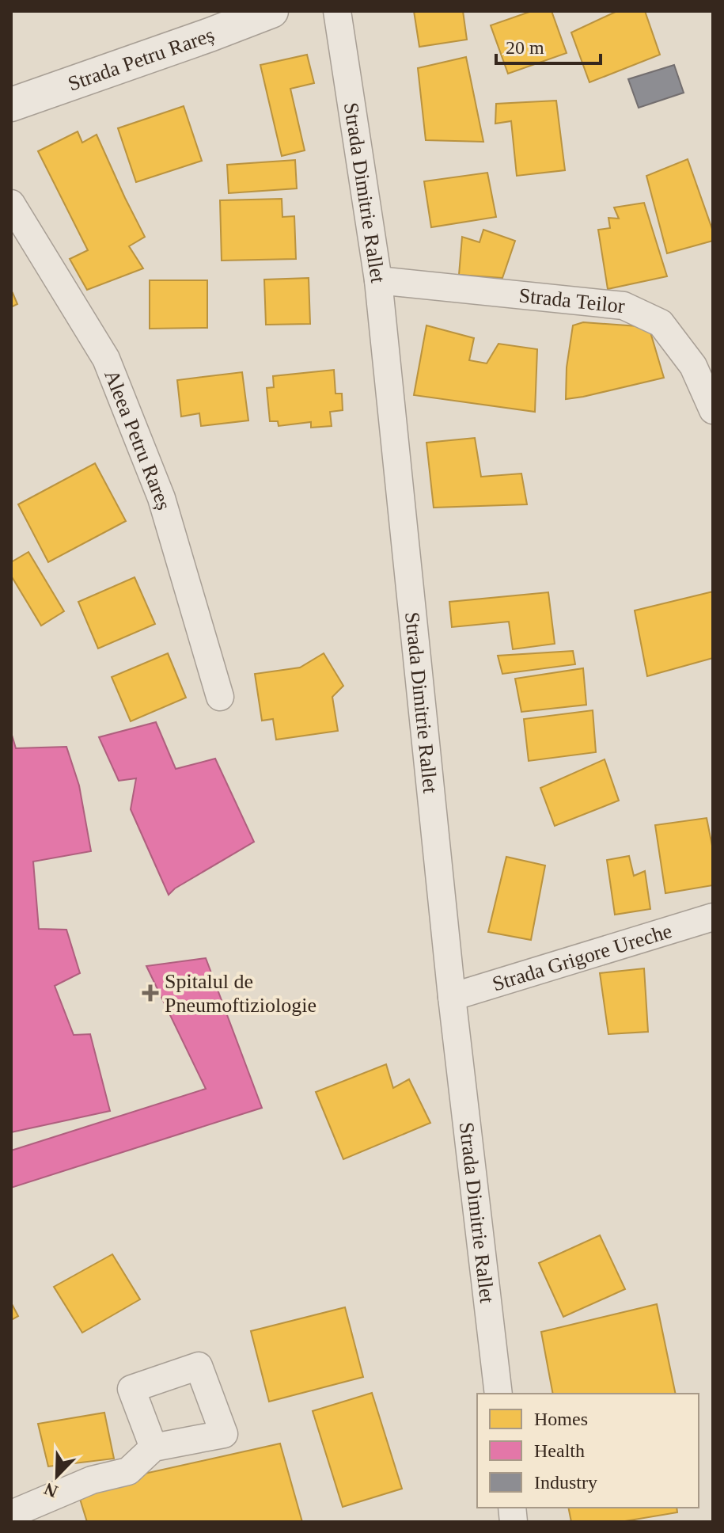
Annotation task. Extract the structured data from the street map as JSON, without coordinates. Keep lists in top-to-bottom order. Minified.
{"streets":{"street":["Strada Petru Rareș","Strada Dimitrie Rallet","Strada Teilor","Aleea Petru Rareș","Strada Grigore Ureche"]},"crossings":[["Strada Dimitrie Rallet","Strada Teilor"],["Strada Dimitrie Rallet","Strada Grigore Ureche"]],"places":{"health":["Spitalul de Pneumoftiziologie"]},"legend":["Homes","Health","Industry"],"scale_bar":"20 m","north":"bottom left"}
